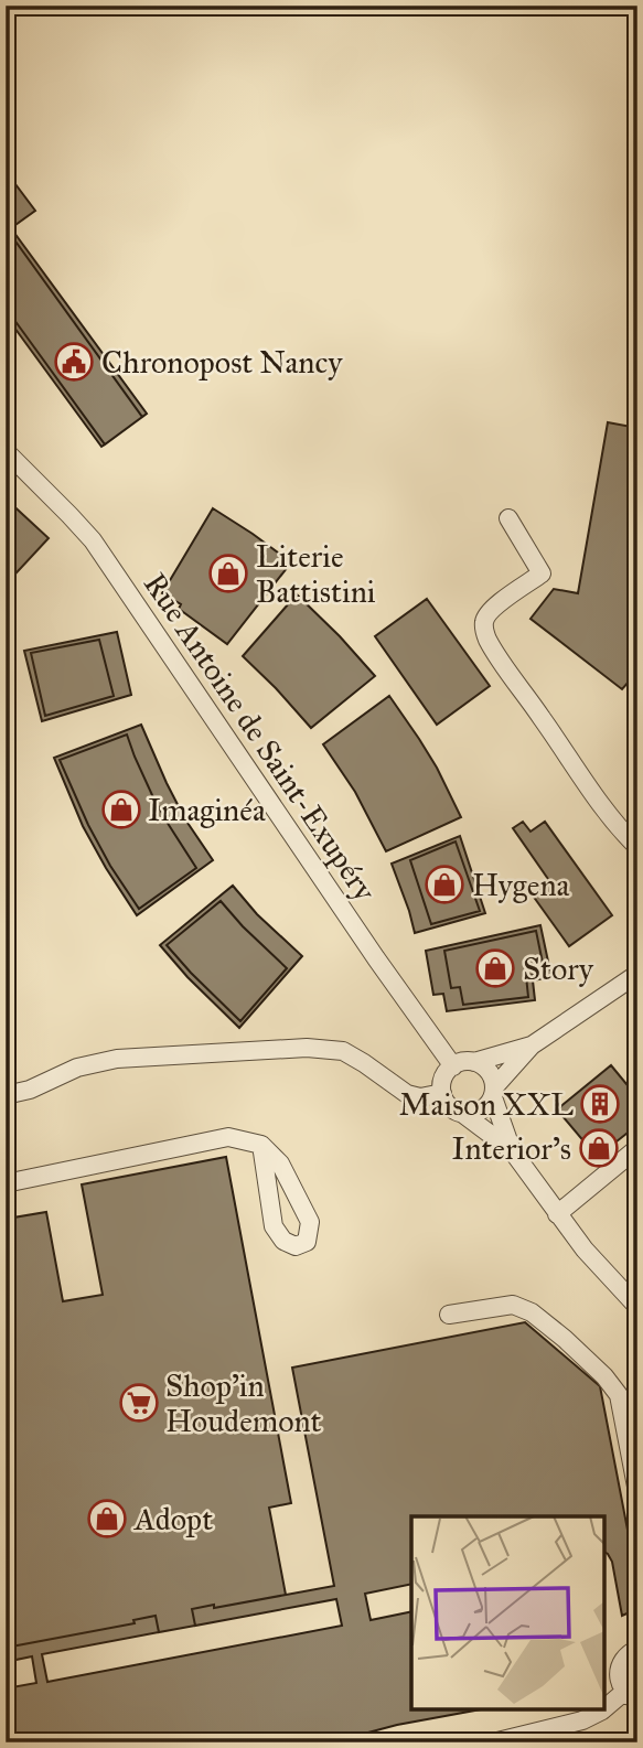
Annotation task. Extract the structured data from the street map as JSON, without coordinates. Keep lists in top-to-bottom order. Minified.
{"streets":{"street":["Rue Antoine de Saint-Exupéry"]},"places":{"public building":["Chronopost Nancy"],"shop":["Literie Battistini","Imaginéa","Hygena","Story","Interior's","Adopt"],"building":["Maison XXL"],"supermarket":["Shop’in Houdemont"]}}
